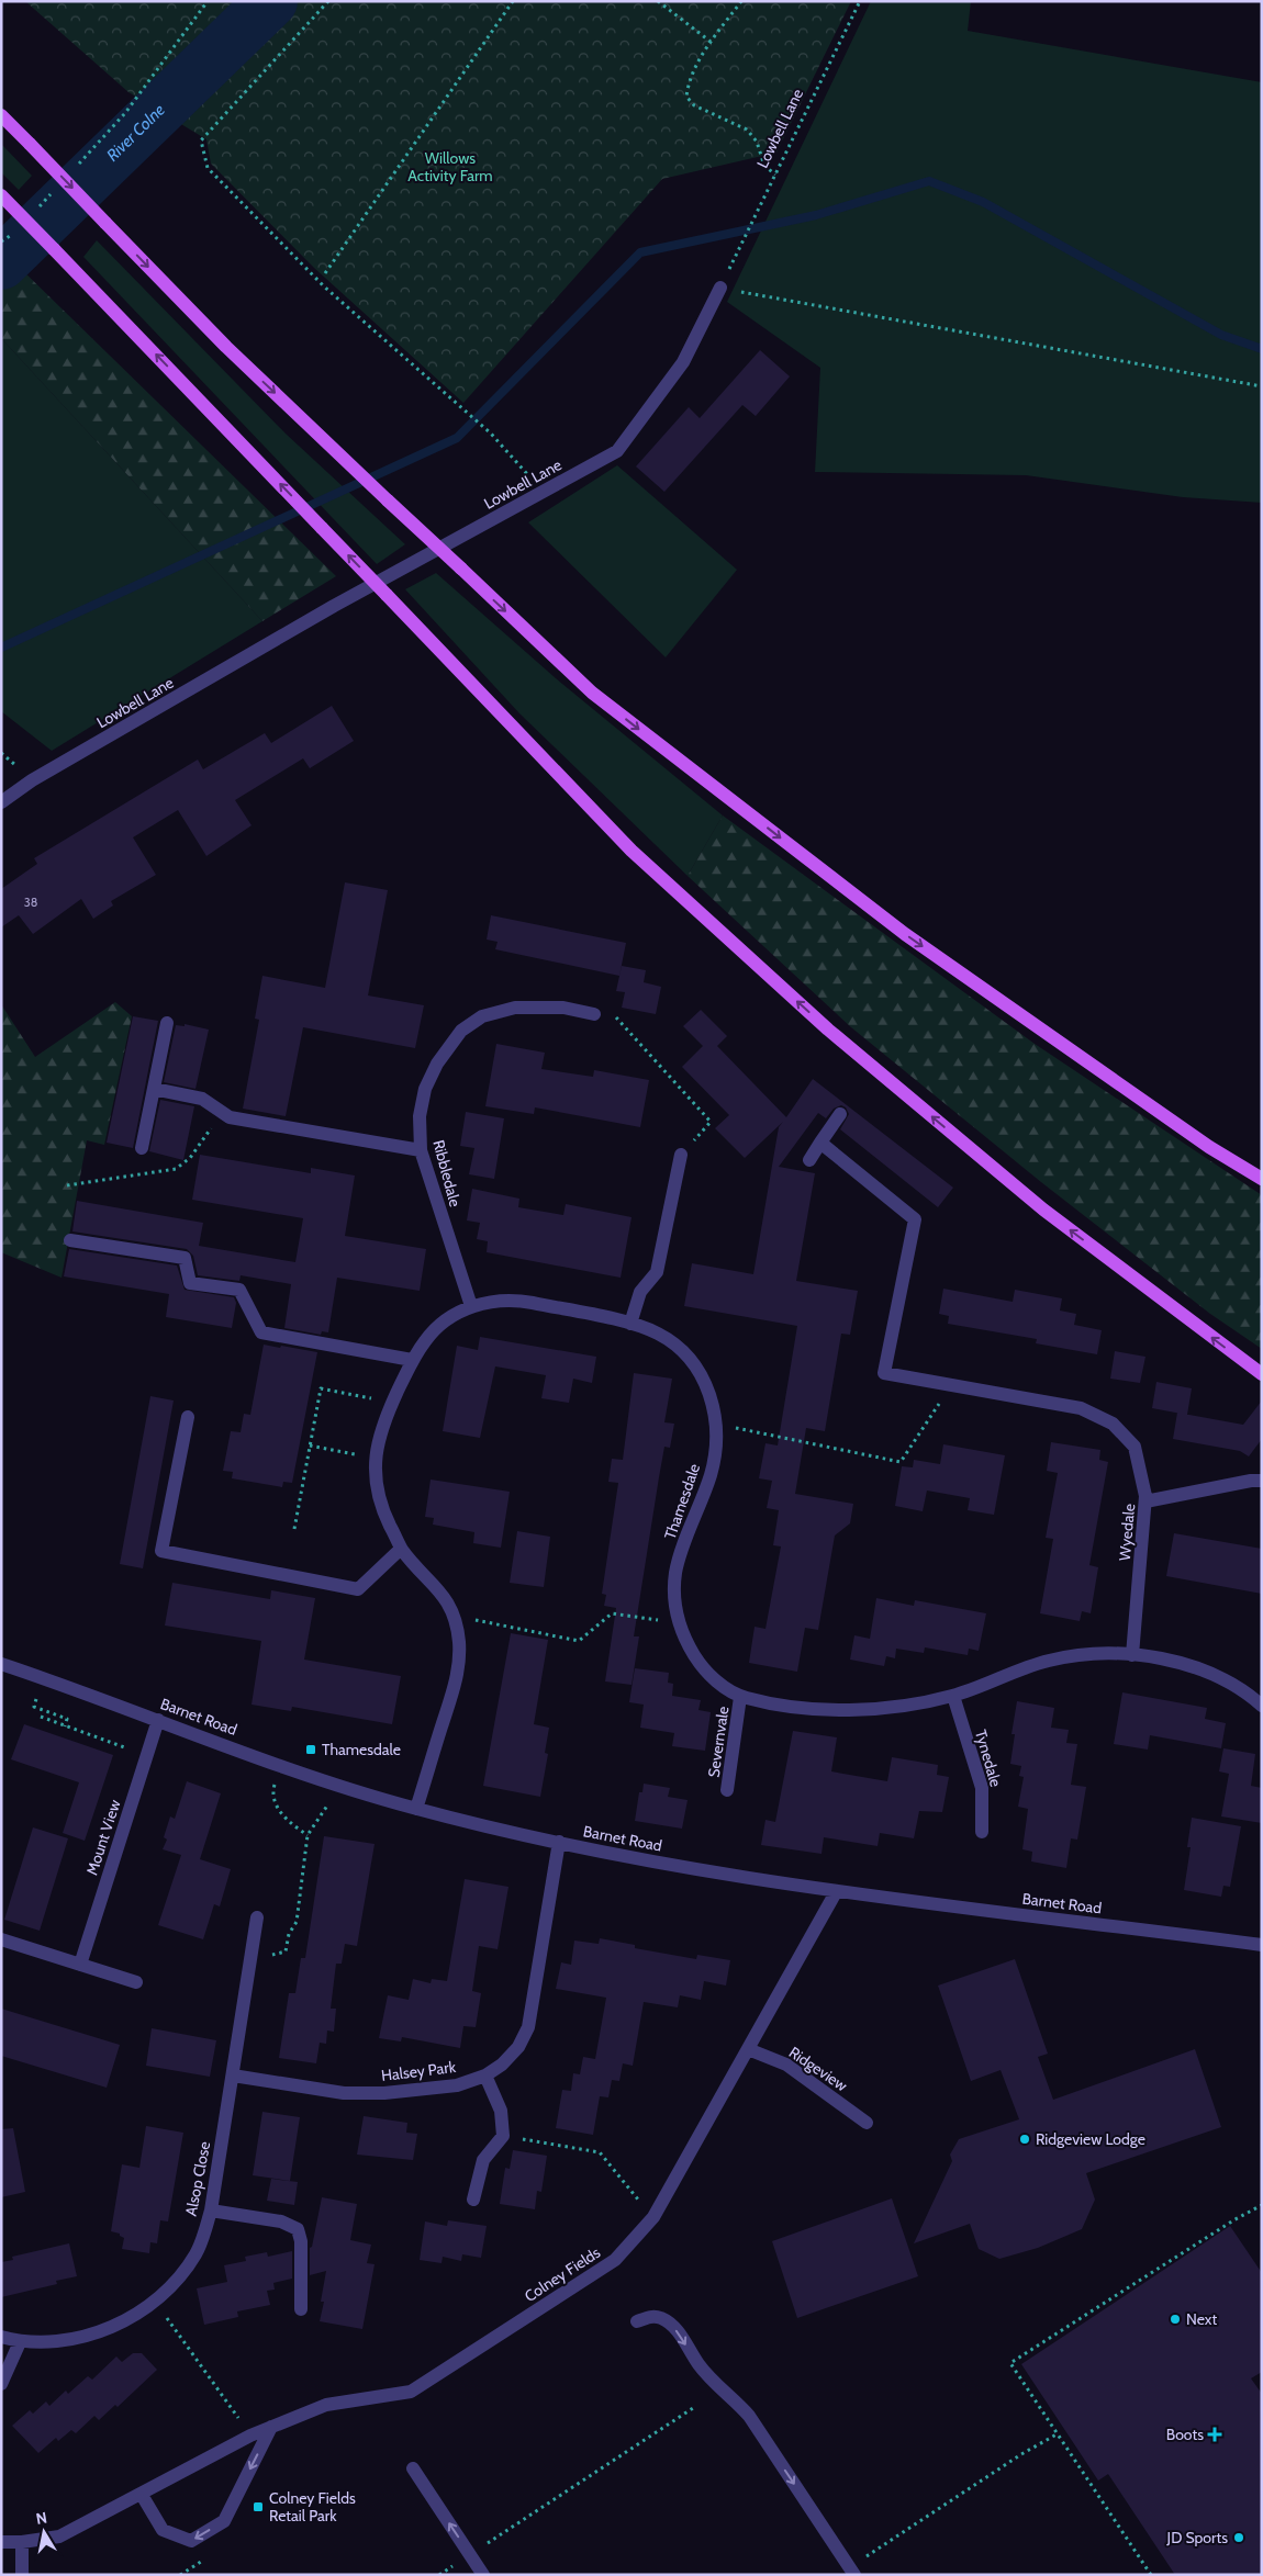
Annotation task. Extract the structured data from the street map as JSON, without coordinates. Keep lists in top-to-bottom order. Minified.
{"streets":{"street":["Lowbell Lane","Ribbledale","Thamesdale","Wyedale","Barnet Road","Severnvale","Tynedale","Mount View","Ridgeview","Halsey Park","Alsop Close","Colney Fields"]},"crossings":[["Ribbledale","Thamesdale"],["Thamesdale","Wyedale"],["Thamesdale","Barnet Road"],["Thamesdale","Severnvale"],["Thamesdale","Tynedale"],["Barnet Road","Mount View"],["Barnet Road","Halsey Park"],["Barnet Road","Colney Fields"],["Ridgeview","Colney Fields"],["Halsey Park","Alsop Close"]],"water":["River Colne"],"parks":["Willows Activity Farm"],"places":{"transit":["Thamesdale","Colney Fields Retail Park"],"other":["Ridgeview Lodge","Next","JD Sports"],"health":["Boots"]},"house_numbers":["38"],"north":"top"}
